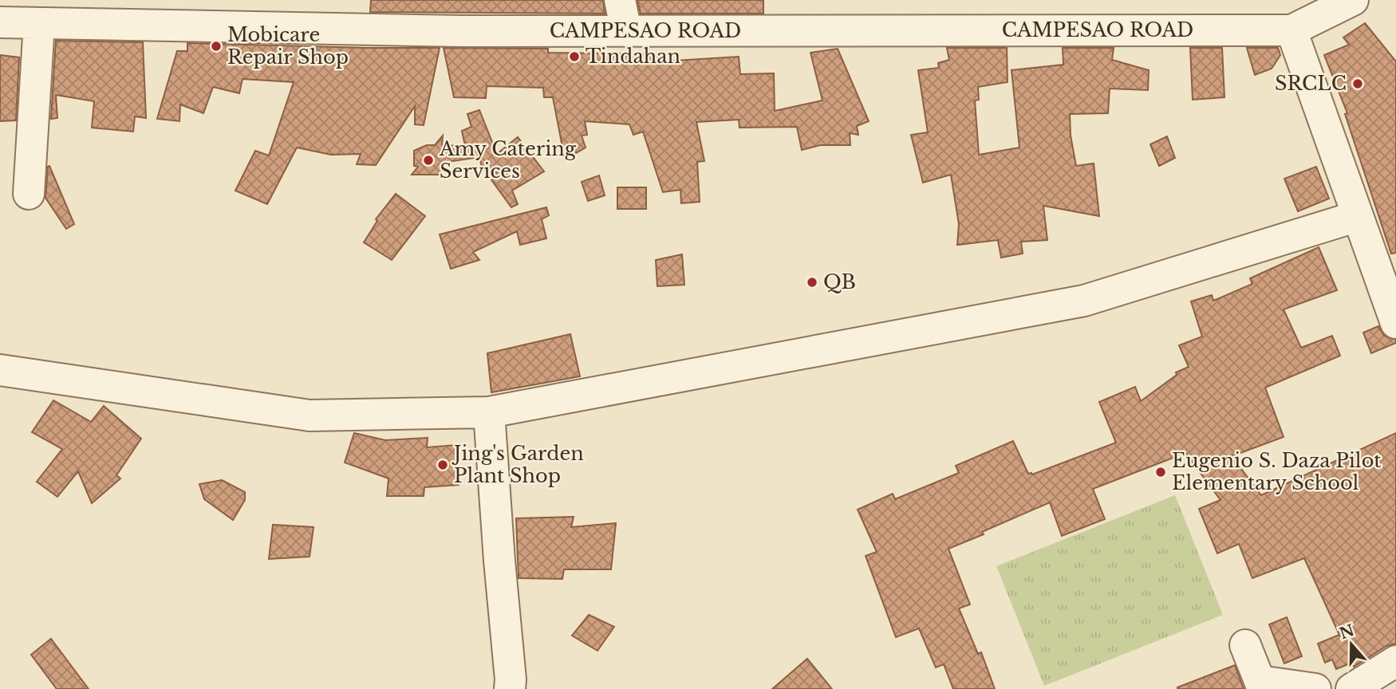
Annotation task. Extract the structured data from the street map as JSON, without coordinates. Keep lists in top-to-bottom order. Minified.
{"streets":{"street":["CAMPESAO ROAD"]},"places":["Mobicare Repair Shop","Tindahan","SRCLC","Amy Catering Services","QB","Jing's Garden Plant Shop","Eugenio S. Daza Pilot Elementary School"],"north":"top"}
